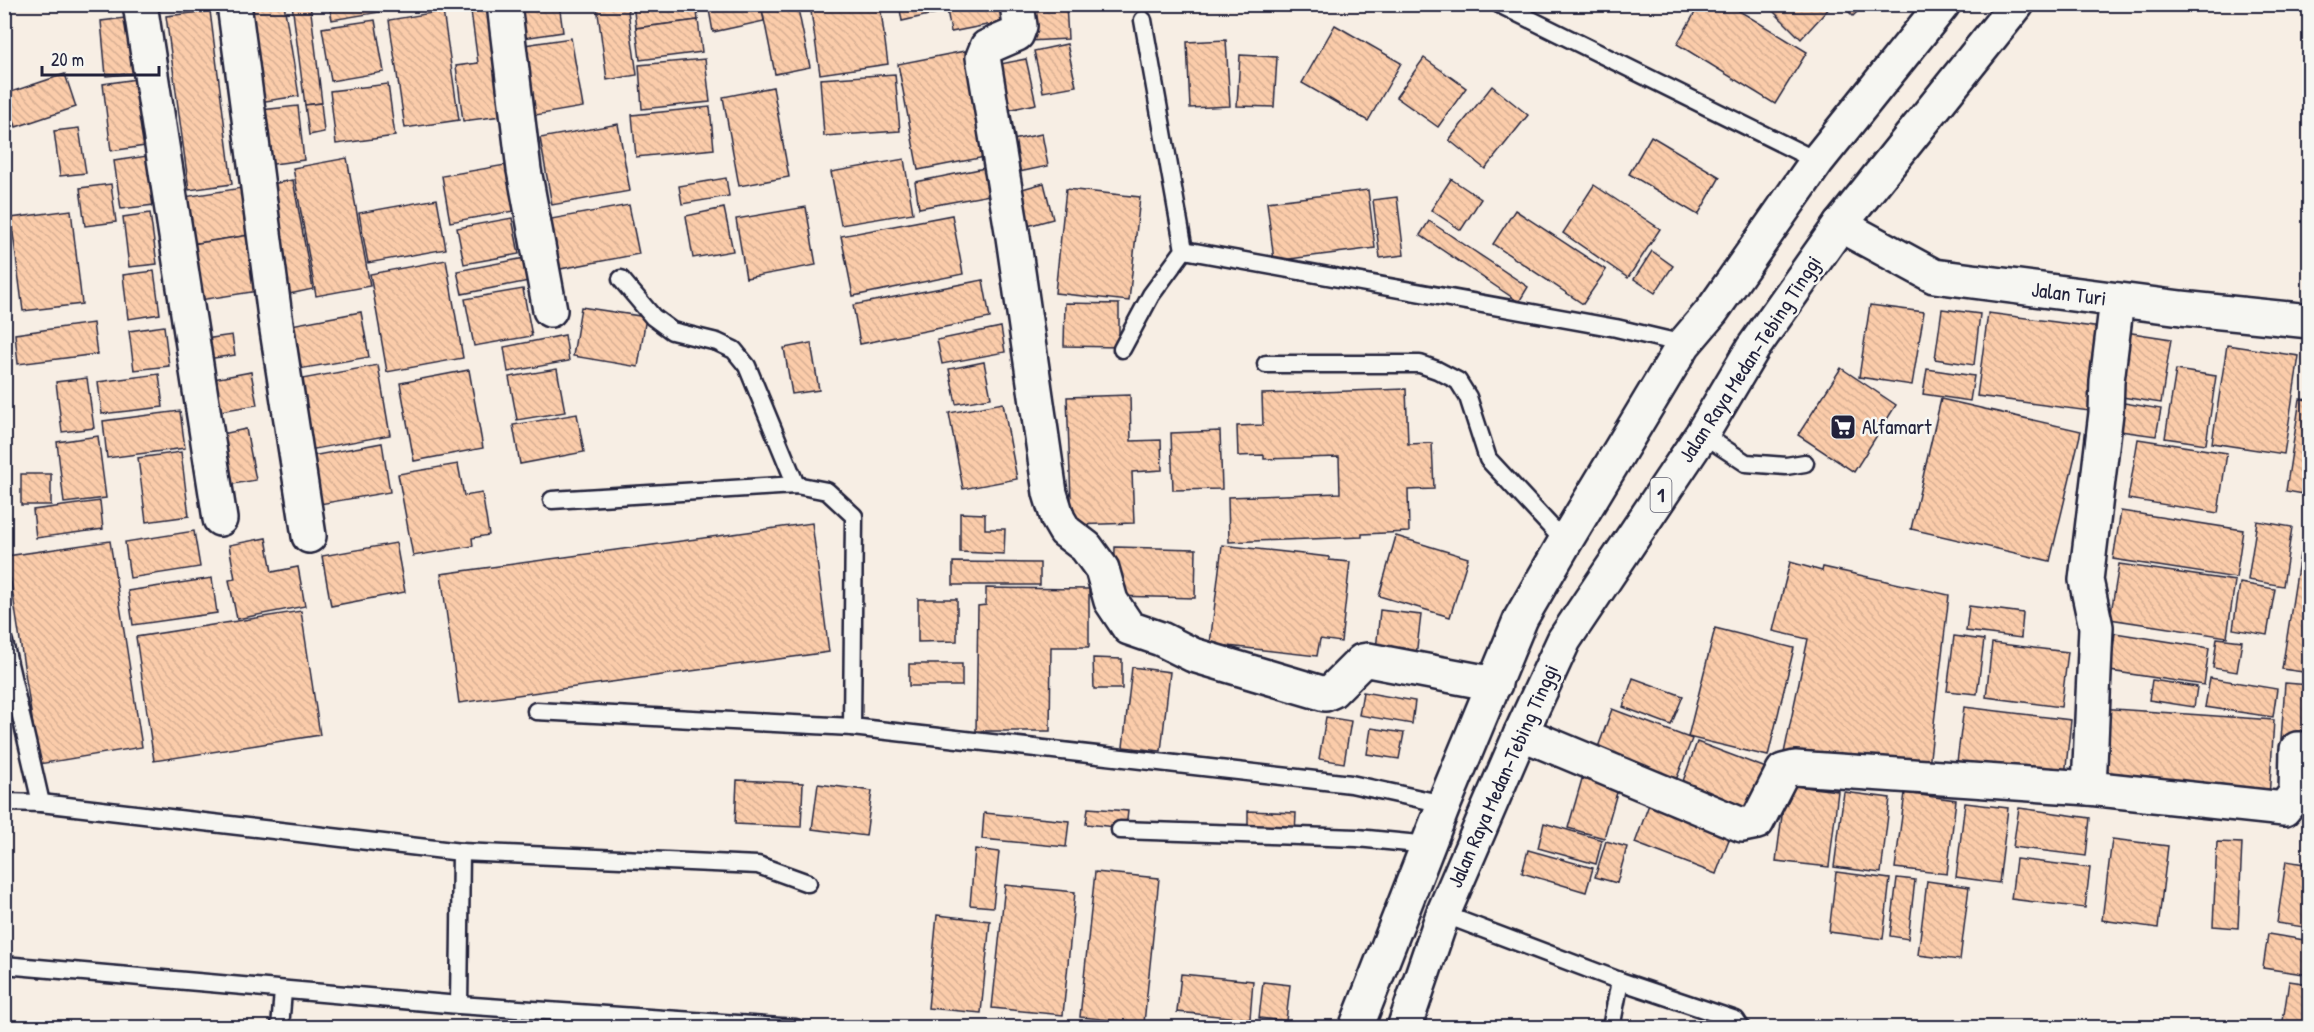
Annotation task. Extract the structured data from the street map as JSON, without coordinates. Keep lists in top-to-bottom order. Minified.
{"streets":{"main road":["Jalan Turi","Jalan Raya Medan-Tebing Tinggi","1"]},"crossings":[["Jalan Turi","Jalan Raya Medan-Tebing Tinggi"]],"places":{"supermarket":["Alfamart"]},"scale_bar":"20 m"}
